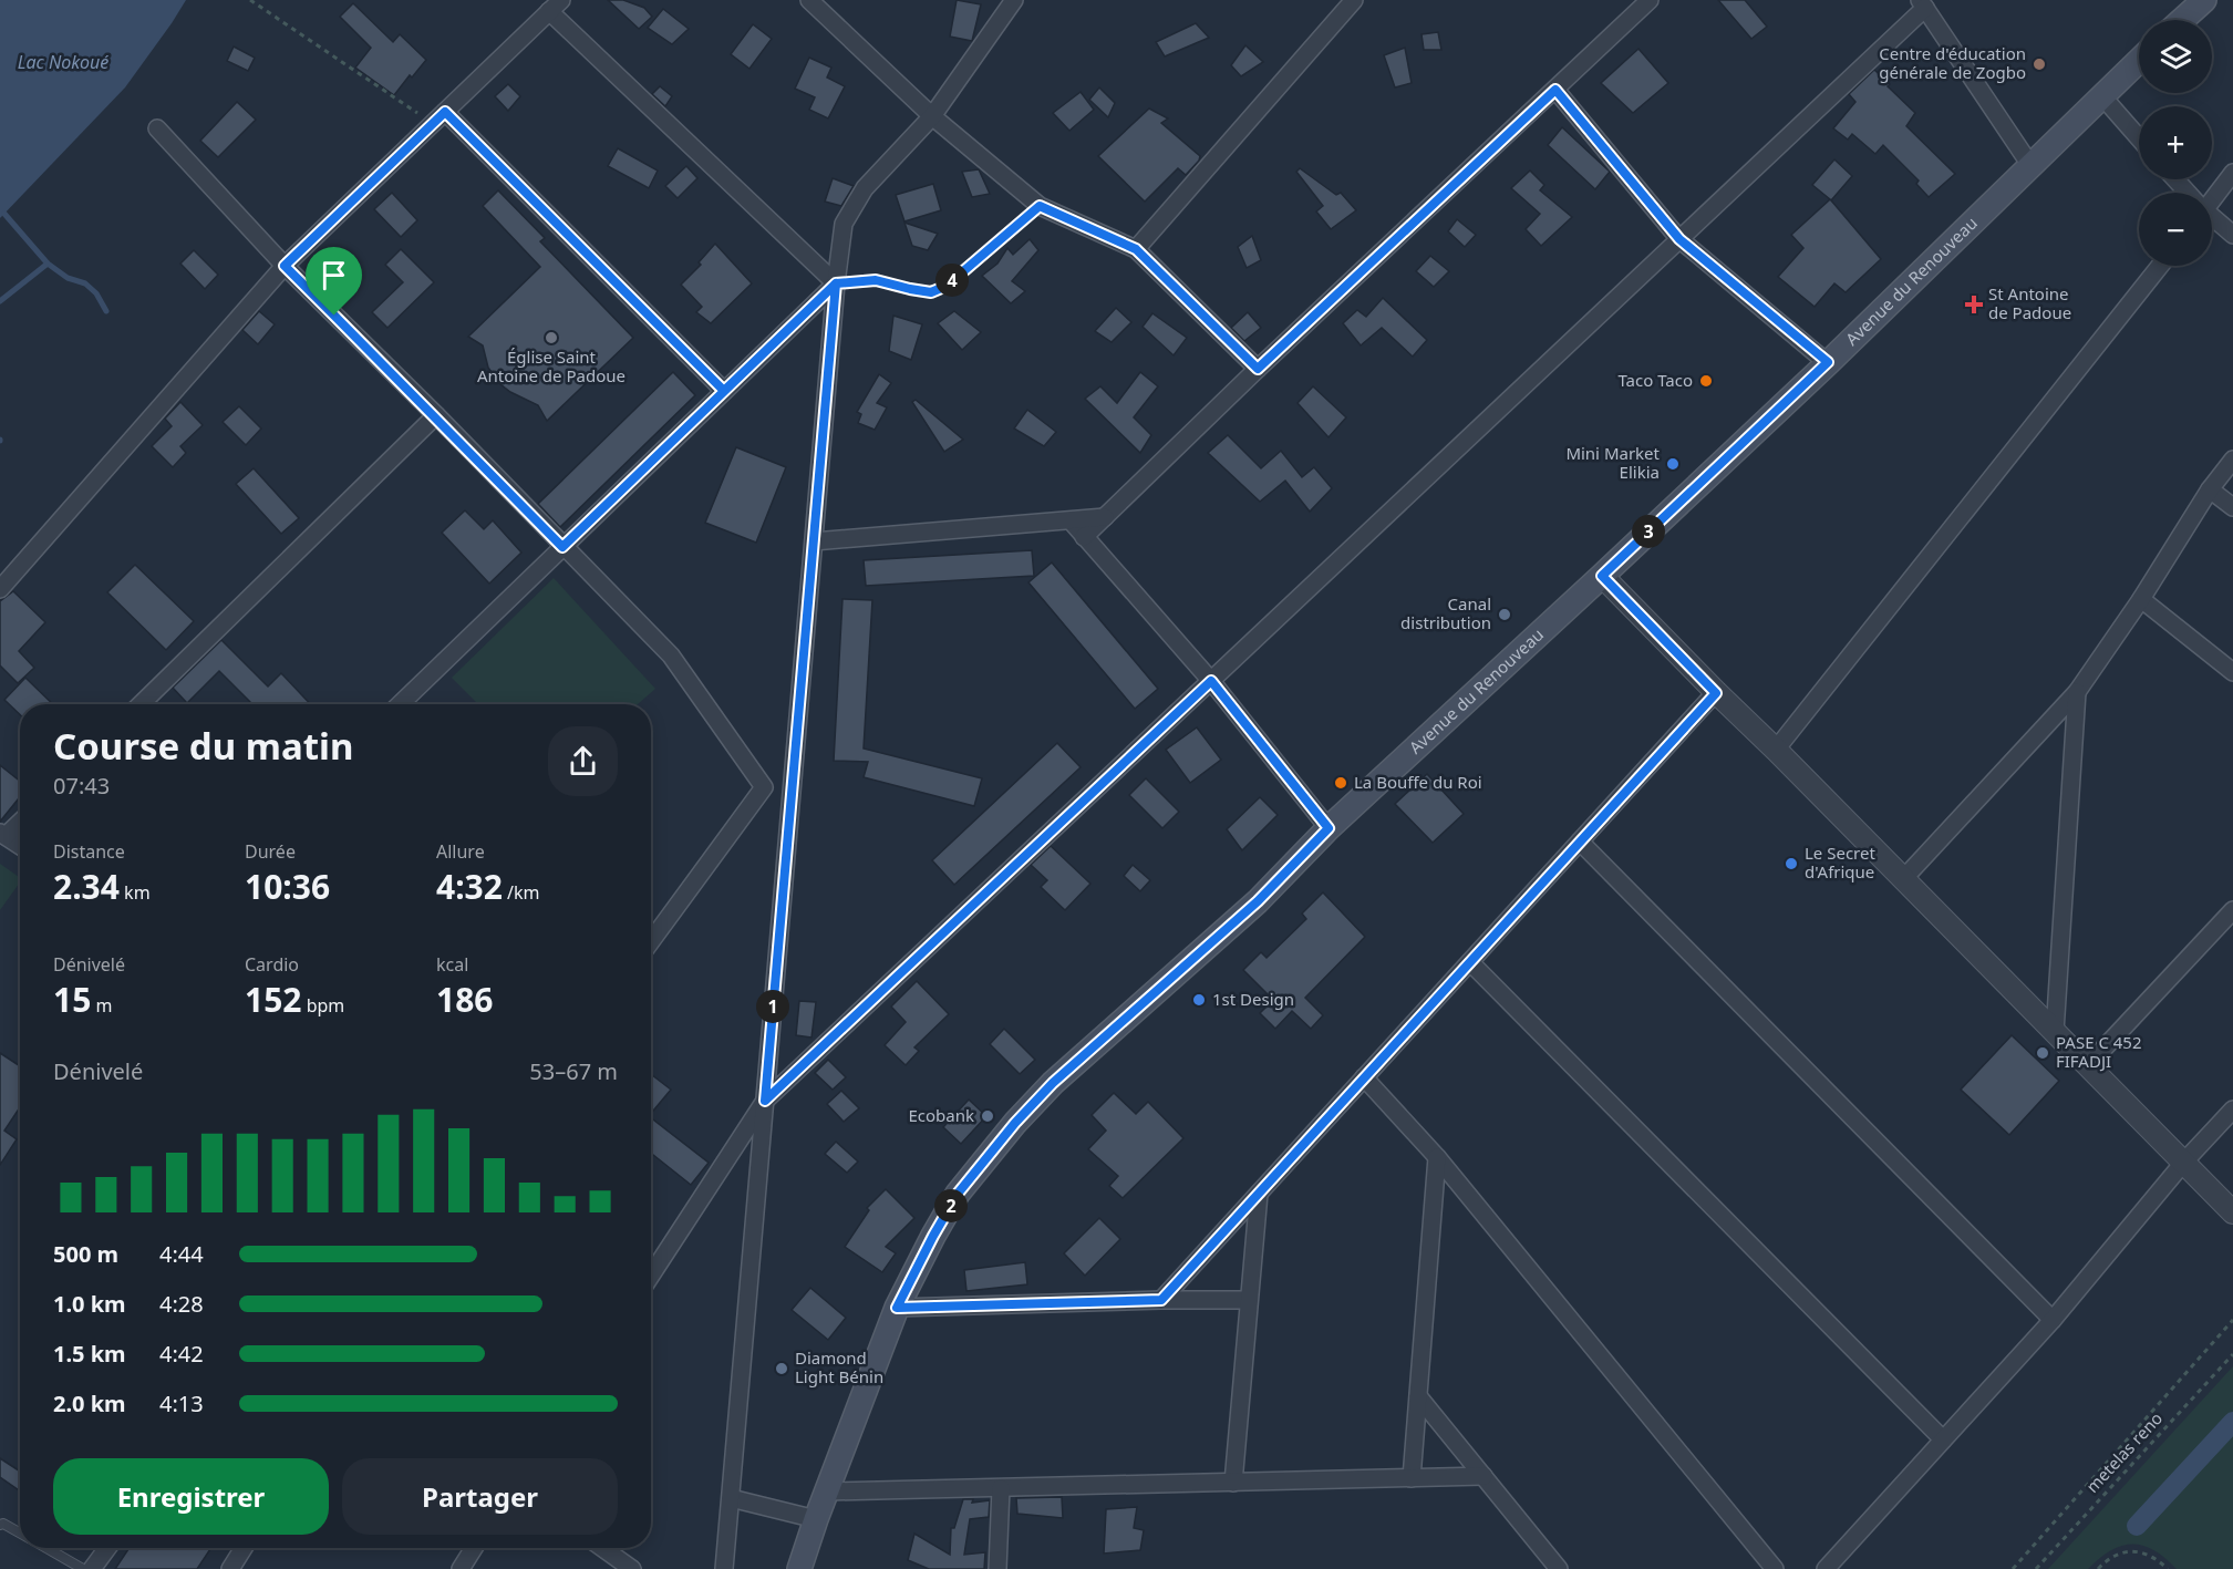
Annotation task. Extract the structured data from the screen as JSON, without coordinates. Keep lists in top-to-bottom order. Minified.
{"streets":{"main road":["Avenue du Renouveau"],"path":["metelas reno"]},"water":["Lac Nokoué"],"places":{"other":["Centre d'éducation générale de Zogbo","Église Saint Antoine de Padoue","Taco Taco","Mini Market Elikia","Canal distribution","La Bouffe du Roi","Le Secret d'Afrique","1st Design","PASE C 452 FIFADJI","Ecobank","Diamond Light Bénin"],"health":["St Antoine de Padoue"]},"page":{"map_buttons":["+","−"],"pins":["4","3","1","2"],"heading":["Course du matin","07:43"],"stats":[["Distance","2.34 km"],["Durée","10:36"],["Allure","4:32 /km"],["Dénivelé","15 m"],["Cardio","152 bpm"],["kcal","186"]],"chart":["Dénivelé","53–67 m"],"list":[{"name":"500 m","note":"4:44"},{"name":"1.0 km","note":"4:28"},{"name":"1.5 km","note":"4:42"},{"name":"2.0 km","note":"4:13"}],"buttons":["Enregistrer","Partager"]}}
